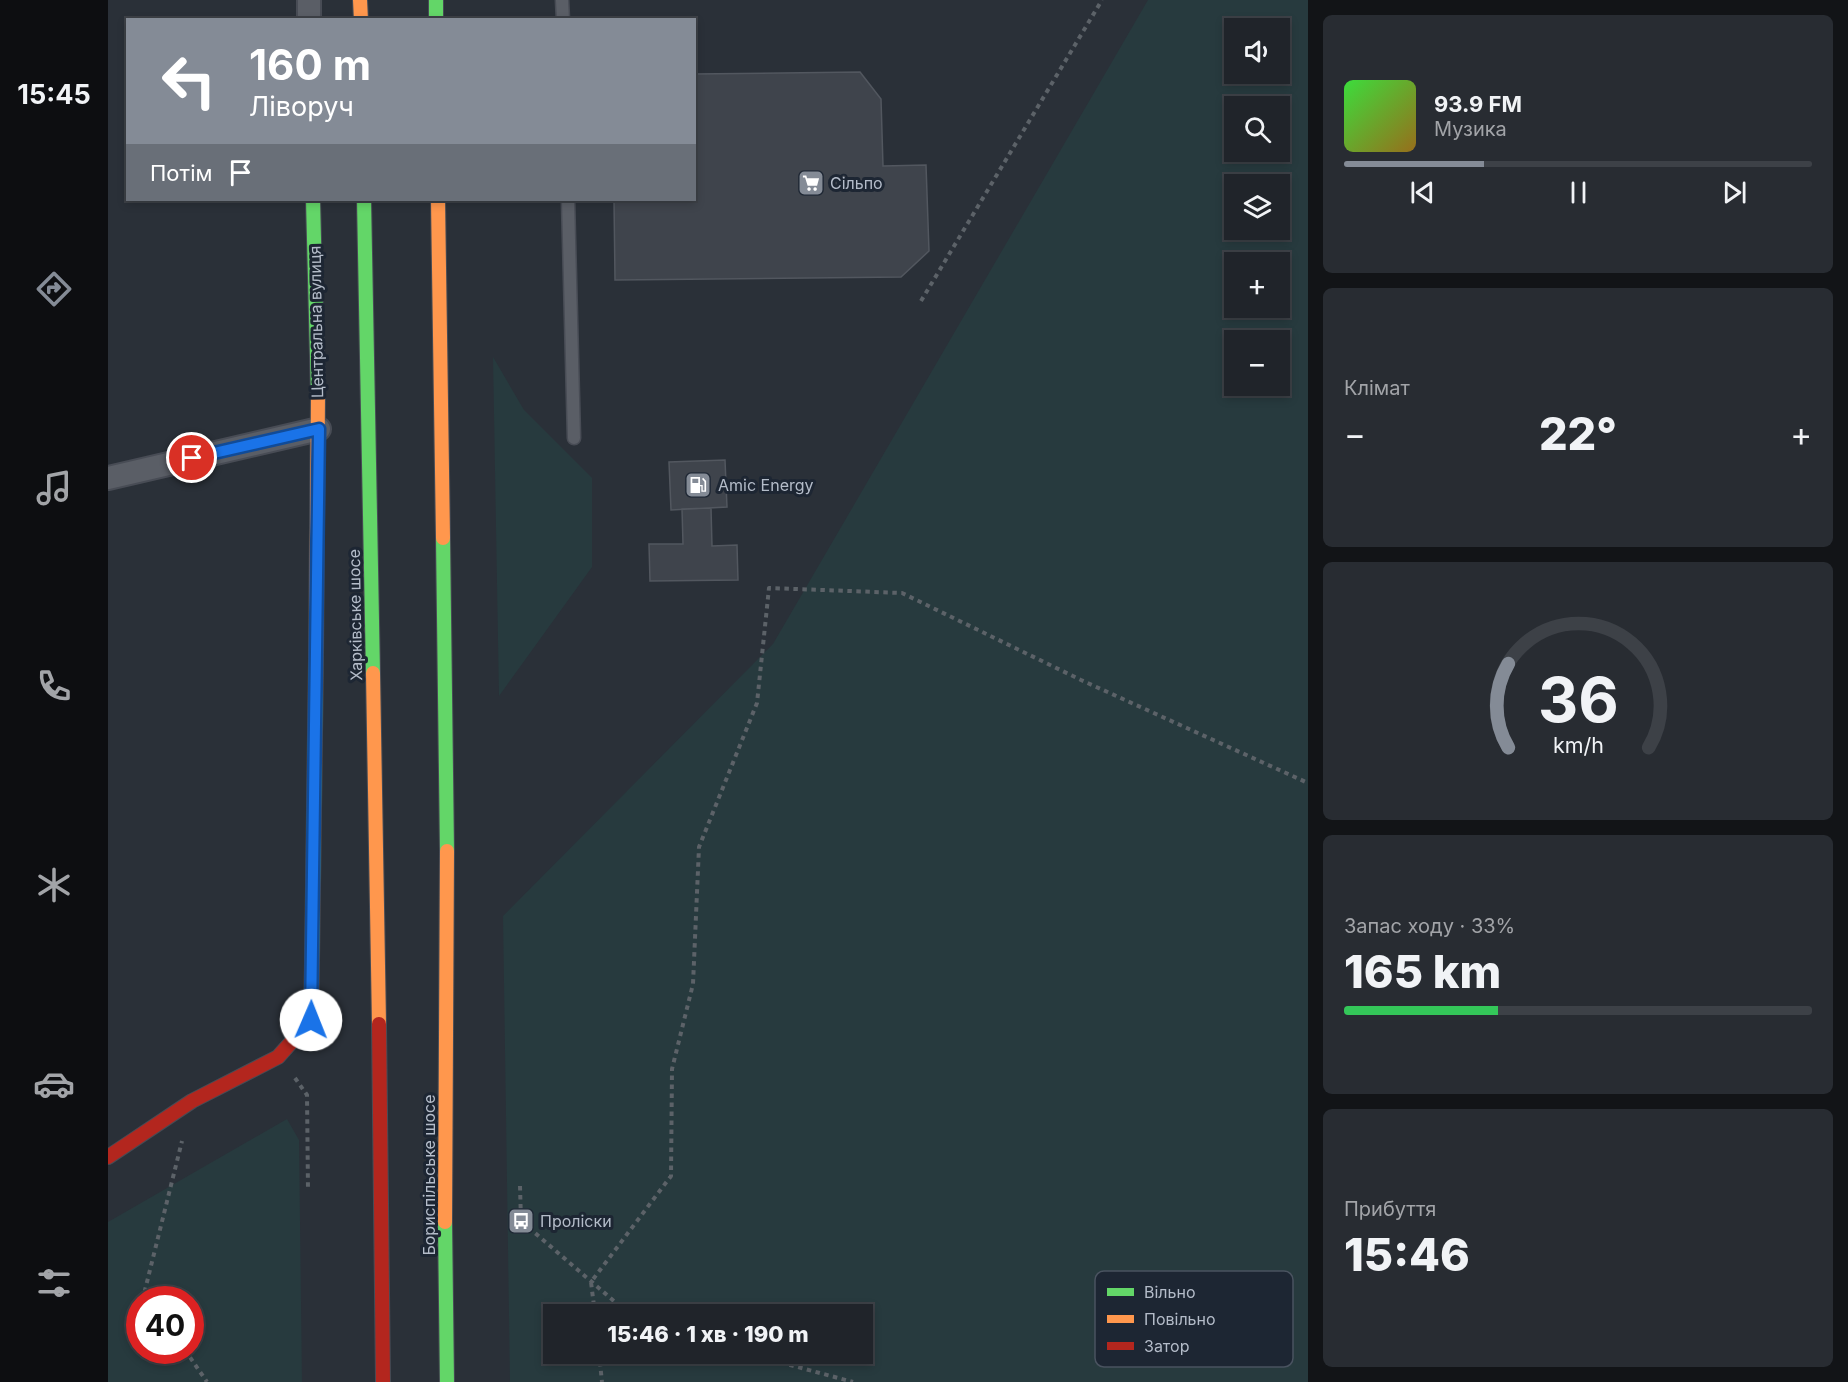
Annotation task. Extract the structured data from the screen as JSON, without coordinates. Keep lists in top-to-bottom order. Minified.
{"streets":{"main road":["Центральна вулиця","Харківське шосе","Бориспільське шосе"]},"places":{"supermarket":["Сільпо"],"fuel station":["Amic Energy"],"bus stop":["Проліски"]},"legend":["Вільно","Повільно","Затор"],"page":{"tabs":"15:45","map_buttons":["+","−"],"turn":["160 m","Ліворуч"],"song":["93.9 FM","Музика"],"then":"Потім","tile":["Клімат",["Запас ходу · 33%","165 km"],["Прибуття","15:46"]],"heat":["−","22°","+"],"limit":"40","trip":"15:46 · 1 хв · 190 m","gauge":["36","km/h"]}}
